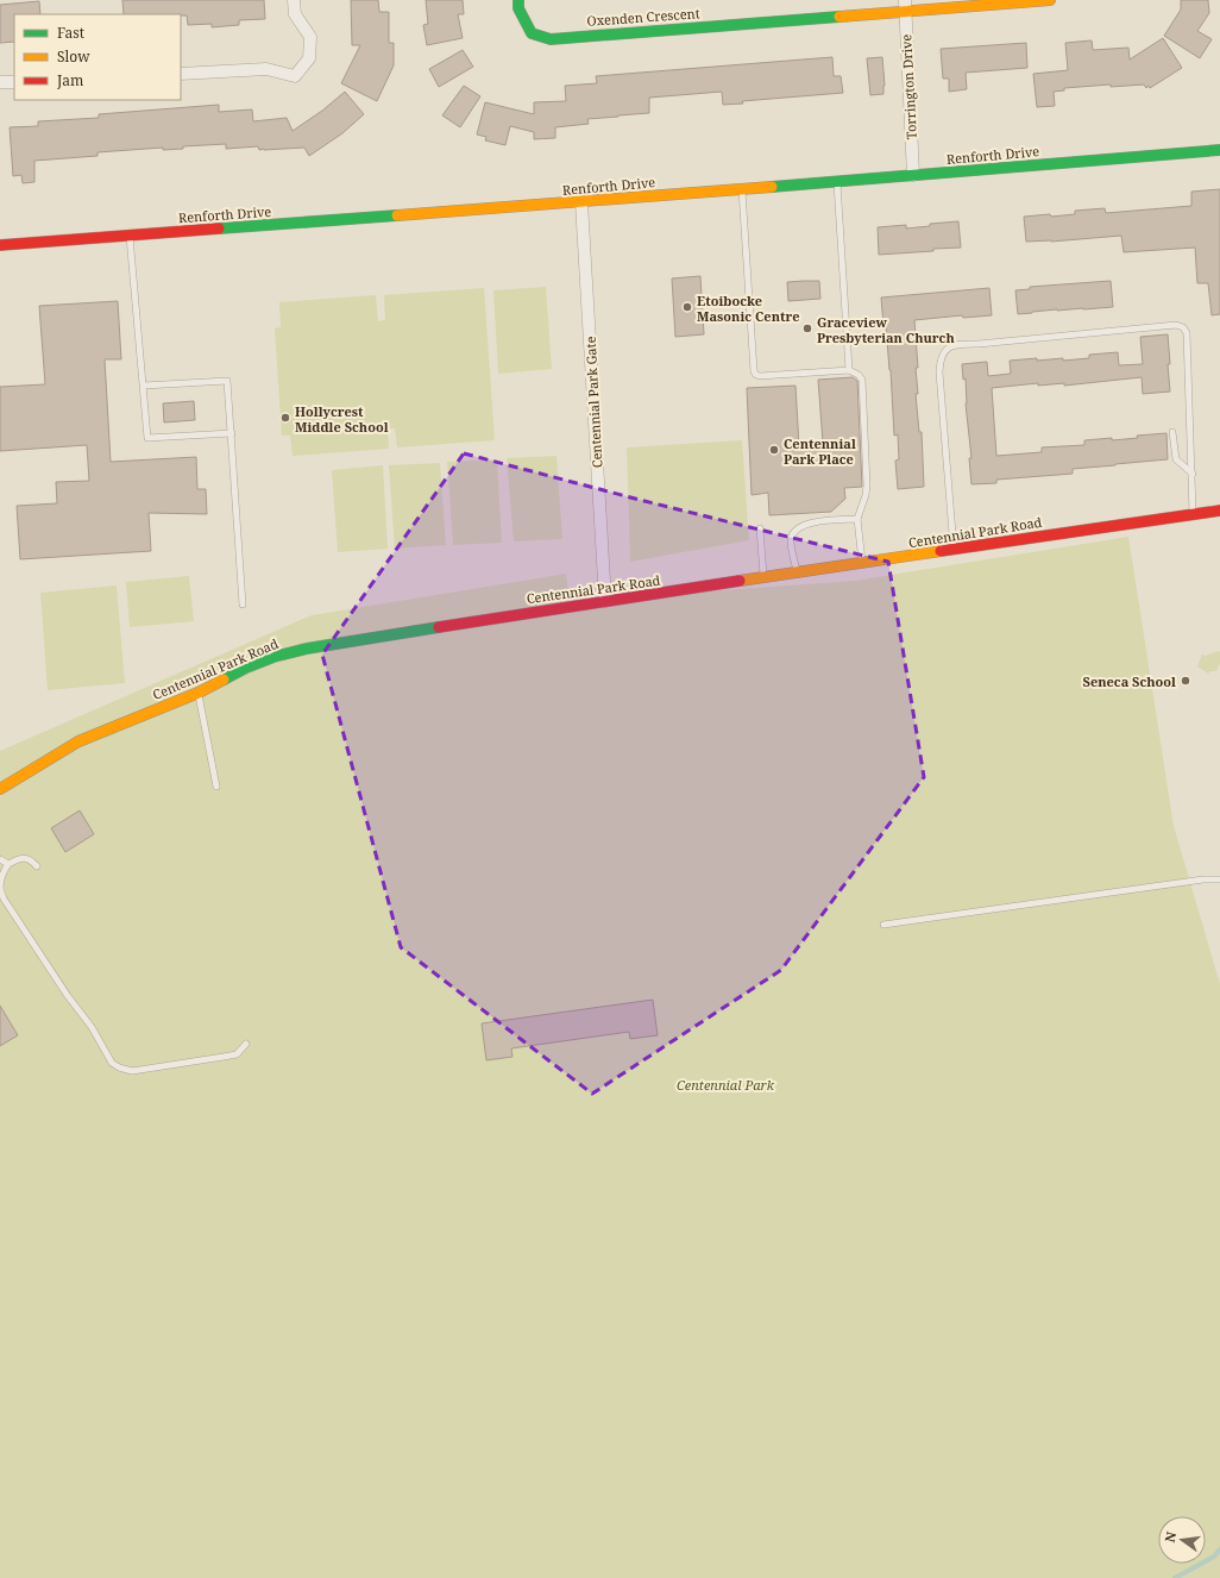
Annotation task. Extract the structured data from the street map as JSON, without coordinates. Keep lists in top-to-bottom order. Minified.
{"streets":{"street":["Oxenden Crescent","Torrington Drive","Renforth Drive","Centennial Park Gate","Centennial Park Road"]},"crossings":[["Oxenden Crescent","Torrington Drive"],["Torrington Drive","Renforth Drive"],["Renforth Drive","Centennial Park Gate"],["Centennial Park Gate","Centennial Park Road"]],"parks":["Centennial Park"],"places":["Etoibocke Masonic Centre","Graceview Presbyterian Church","Hollycrest Middle School","Centennial Park Place","Seneca School"],"legend":["Fast","Slow","Jam"],"north":"left"}
